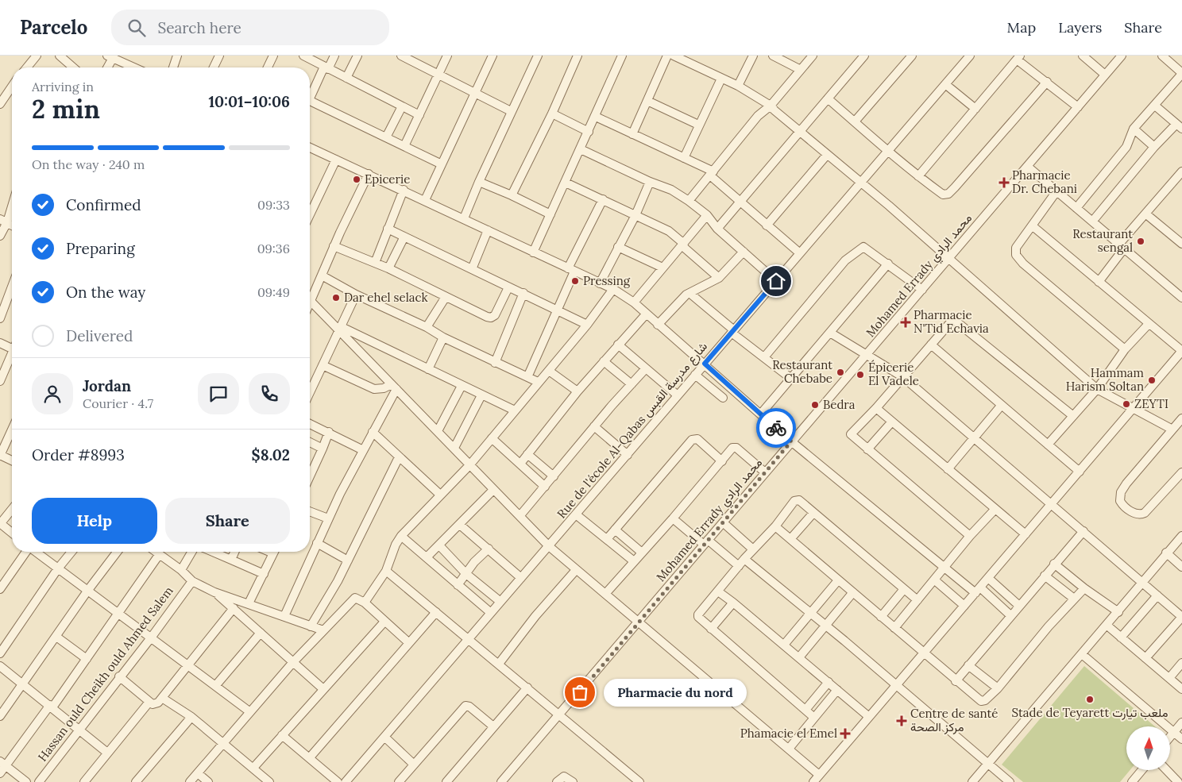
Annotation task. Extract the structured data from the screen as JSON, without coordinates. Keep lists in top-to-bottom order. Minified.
{"streets":{"street":["Mohamed Errady محمد الرادي","Rue de l'école Al-Qabas شارع مدرسة القبس","Hassan ould Cheikh ould Ahmed Salem"]},"places":{"other":["Epicerie","Restaurant sengal","Pressing","Dar ehel selack","Restaurant Chebabe","Épicerie El Vadele","Hammam Harism Soltan","ZEYTI","Bedra","Pharmacie du nord","Stade de Teyarett ملعب تيارت"],"health":["Pharmacie Dr. Chebani","Pharmacie N'Tid Echavia","Centre de santé مركز الصحة","Phamacie el Emel"]},"north":"top","page":{"header":"Parcelo","search":"Search here","nav":["Map","Layers","Share"],"heading":["2 min","Arriving in","10:01–10:06"],"panel":["Jordan","Courier · 4.7","Order #8993","$8.02"],"bar":"On the way · 240 m","list":[["Confirmed","09:33"],["Preparing","09:36"],["On the way","09:49"],"Delivered"],"buttons":["Help","Share"],"bubble":"Pharmacie du nord"}}
